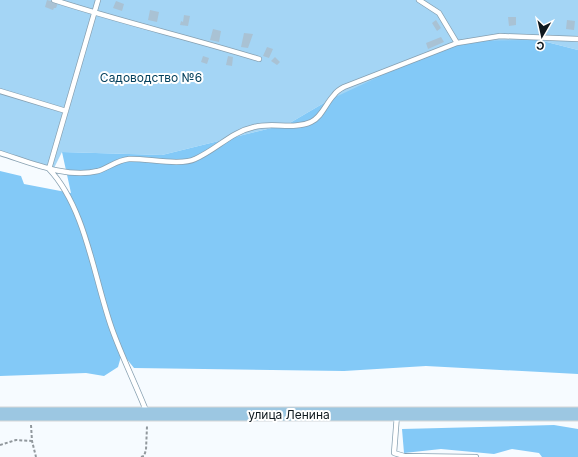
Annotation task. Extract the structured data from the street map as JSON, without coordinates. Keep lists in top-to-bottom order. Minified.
{"streets":{"main road":["улица Ленина"]},"parks":["Садоводство №6"],"north":"bottom"}
